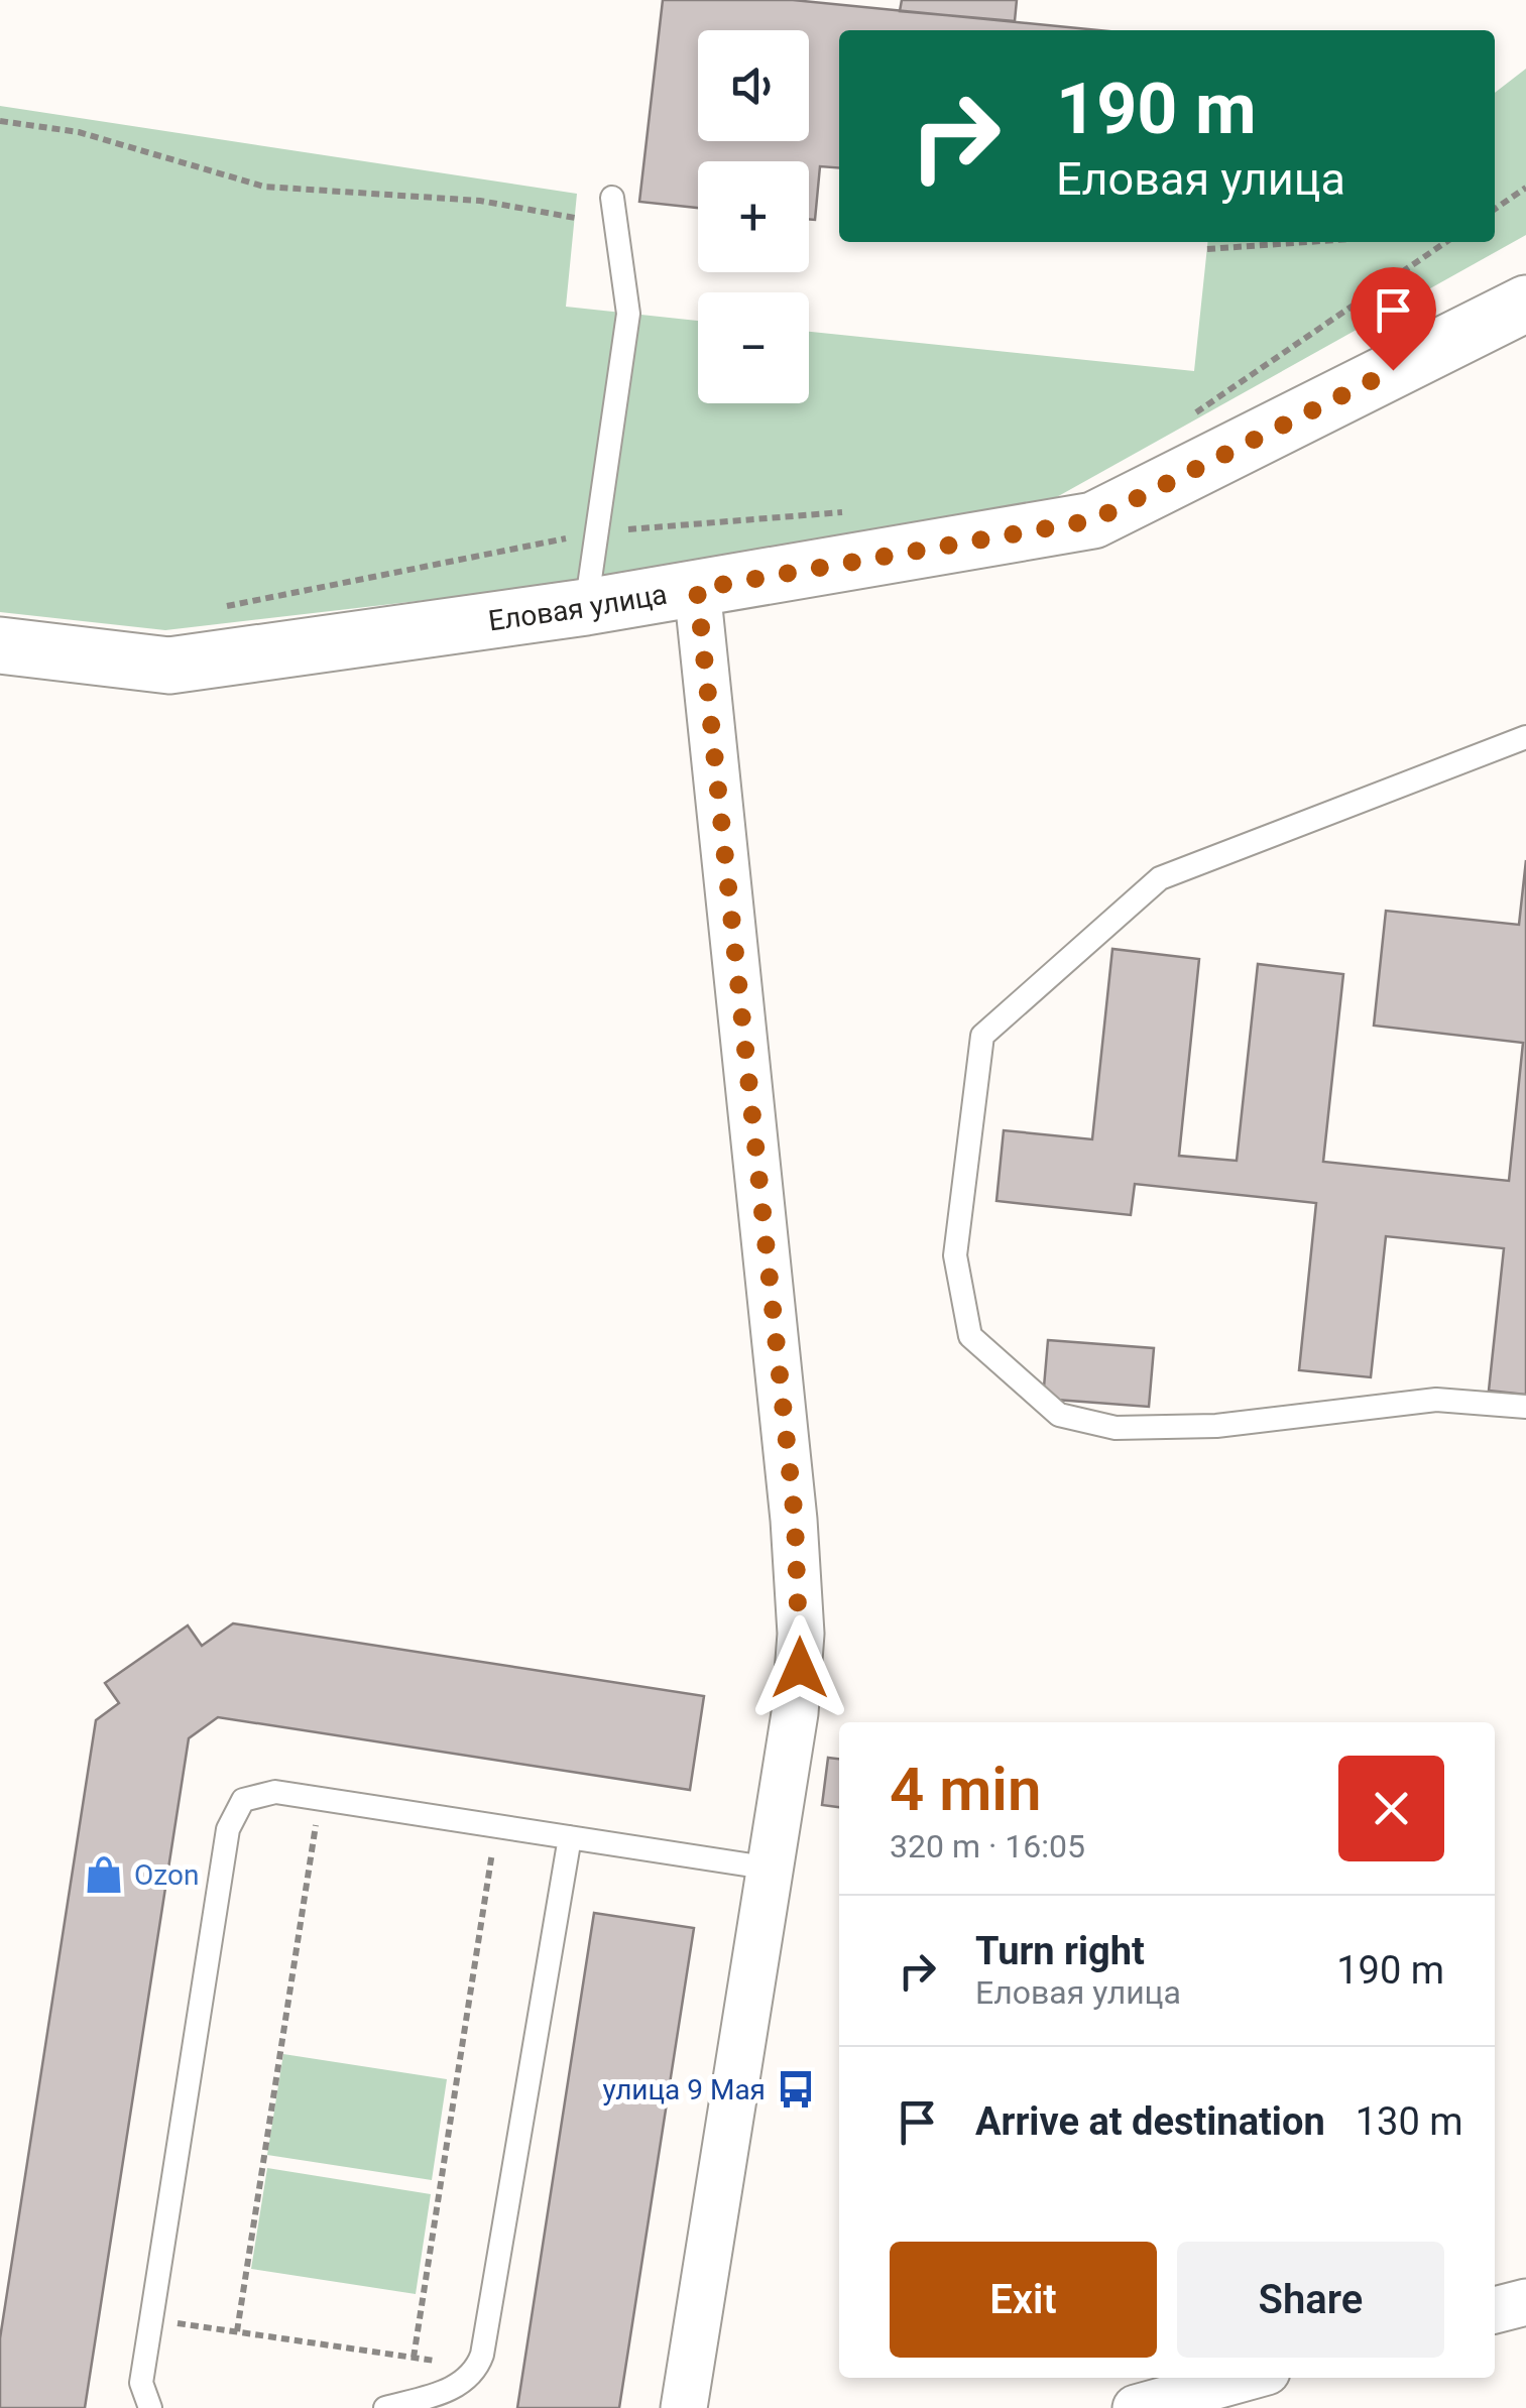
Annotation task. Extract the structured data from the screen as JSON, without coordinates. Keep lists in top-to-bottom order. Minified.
{"streets":{"main road":["Еловая улица"]},"places":{"shop":["Ozon"],"bus stop":["улица 9 Мая"]},"page":{"map_buttons":["+","−"],"turn":["190 m","Еловая улица"],"heading":["4 min","320 m · 16:05"],"list":[{"name":"Turn right","note":"Еловая улица","value":"190 m"},{"name":"Arrive at destination","value":"130 m"}],"buttons":["Exit","Share"]}}
